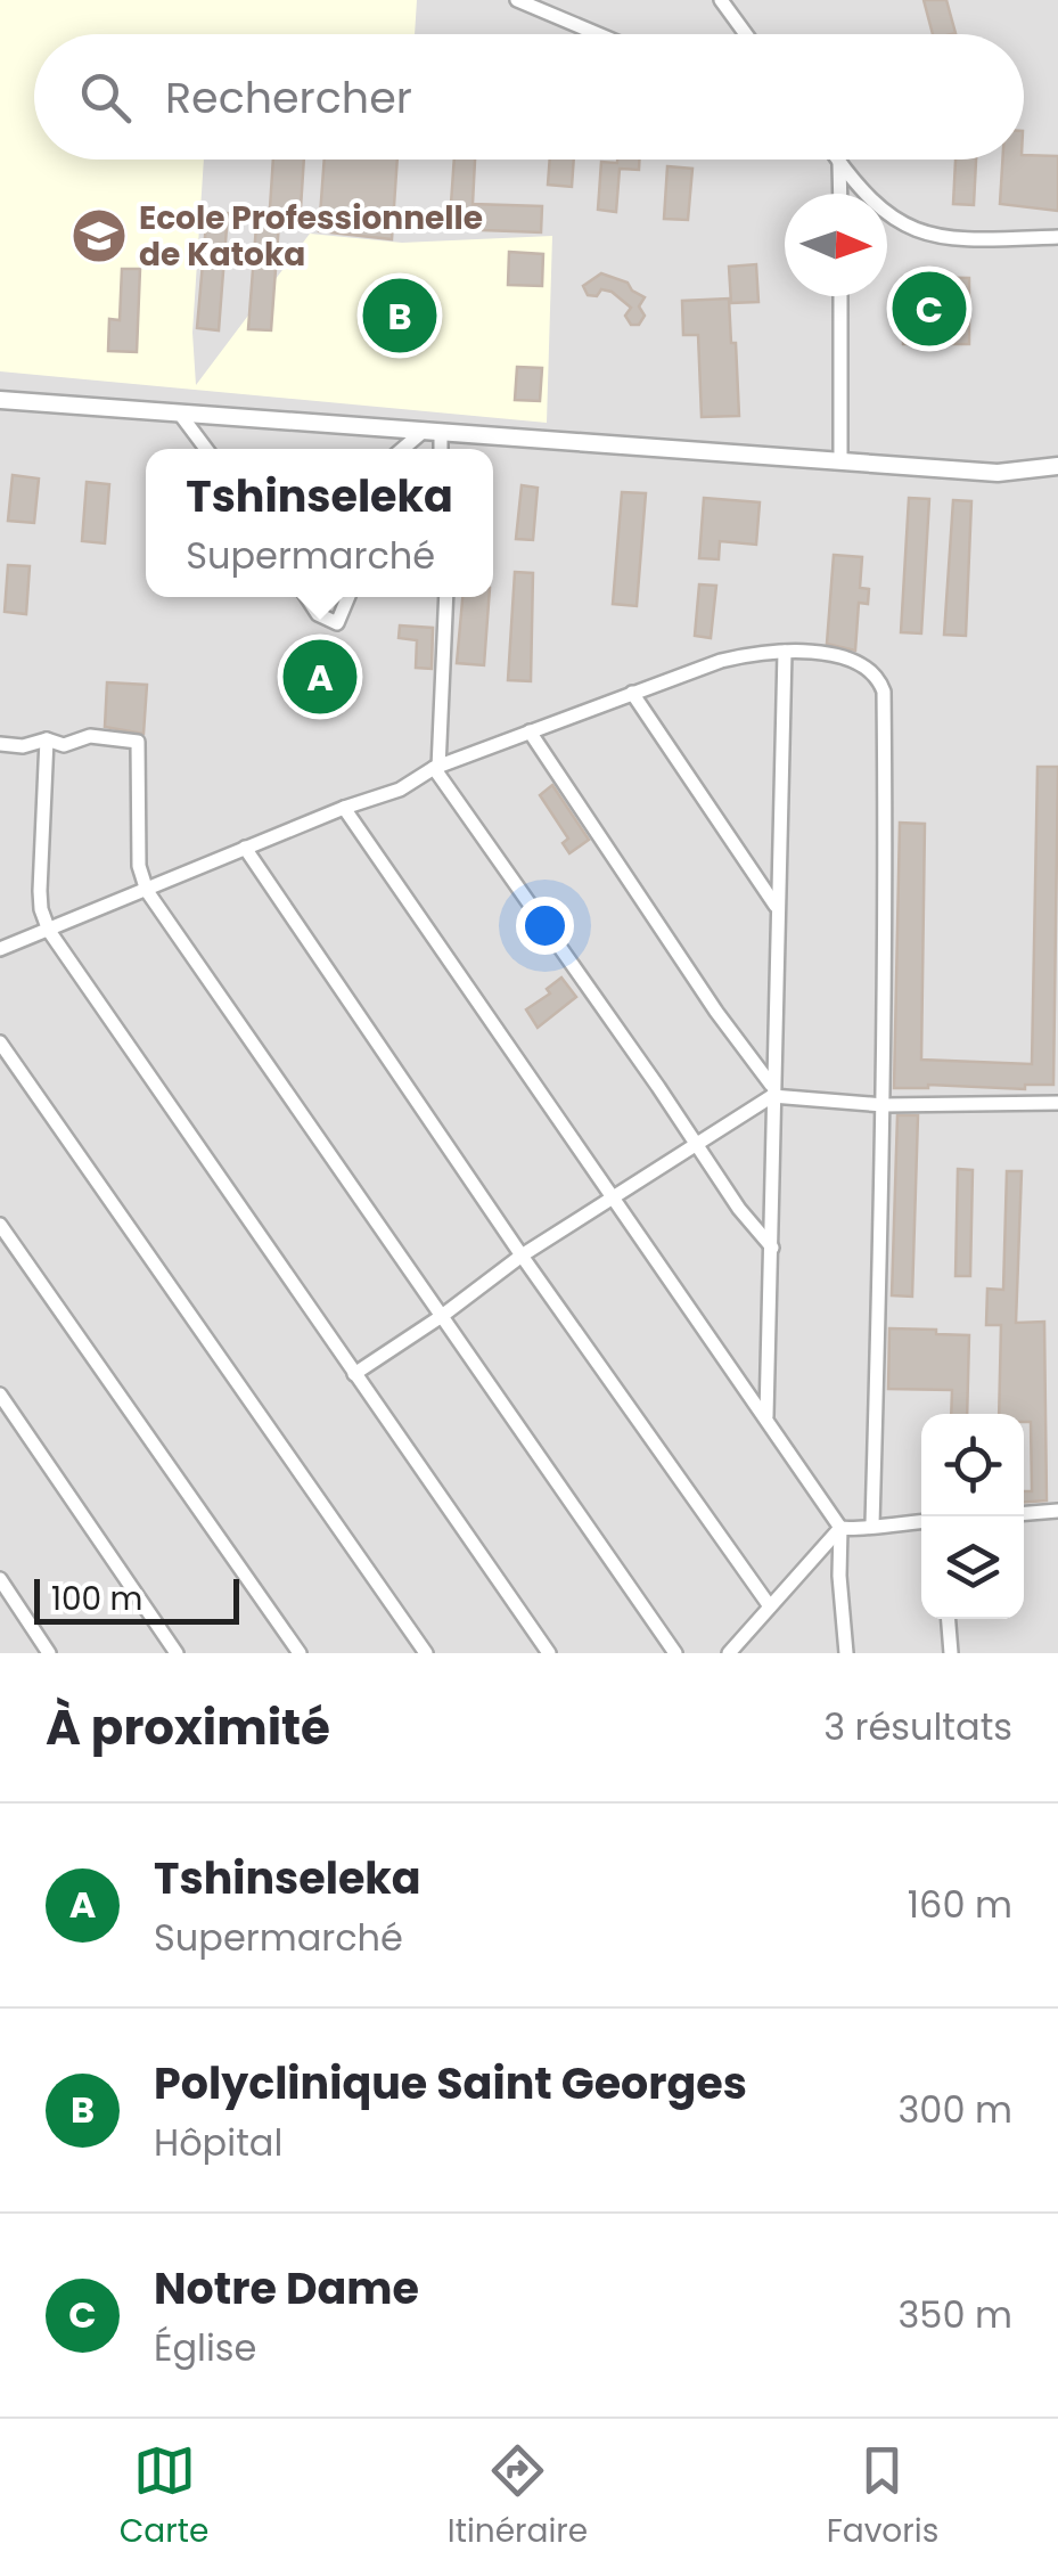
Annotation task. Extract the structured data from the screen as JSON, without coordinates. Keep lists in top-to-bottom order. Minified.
{"places":{"school or university":["Ecole Professionnelle de Katoka"]},"scale_bar":"100 m","north":"right","page":{"search":"Rechercher","pins":["C","B","A"],"popup":["Tshinseleka","Supermarché"],"scale":"100 m","heading":["À proximité","3 résultats"],"list":[{"mark":"A","name":"Tshinseleka","note":"Supermarché","value":"160 m"},{"mark":"B","name":"Polyclinique Saint Georges","note":"Hôpital","value":"300 m"},{"mark":"C","name":"Notre Dame","note":"Église","value":"350 m"}],"nav":["Carte","Itinéraire","Favoris"]}}
